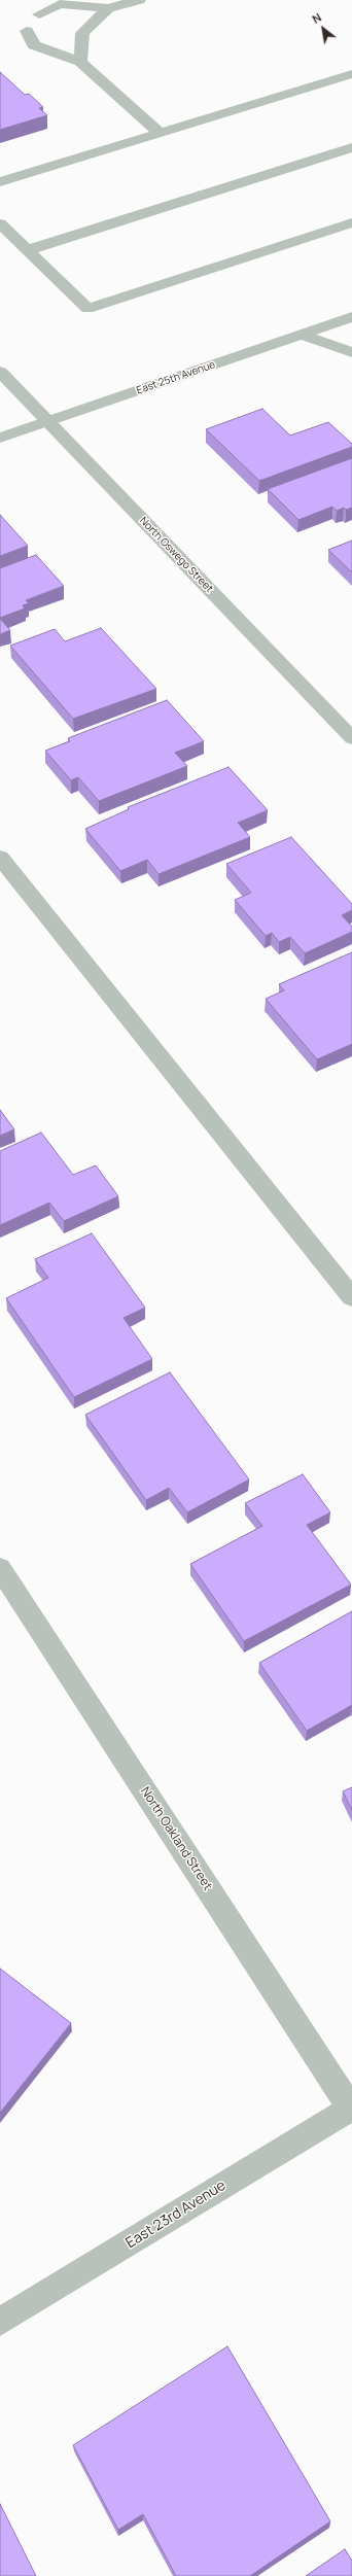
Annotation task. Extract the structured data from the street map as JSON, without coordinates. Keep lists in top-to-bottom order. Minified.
{"streets":{"street":["East 25th Avenue","North Oswego Street","North Oakland Street","East 23rd Avenue"]},"crossings":[["East 25th Avenue","North Oswego Street"],["North Oakland Street","East 23rd Avenue"]],"north":"top left"}
